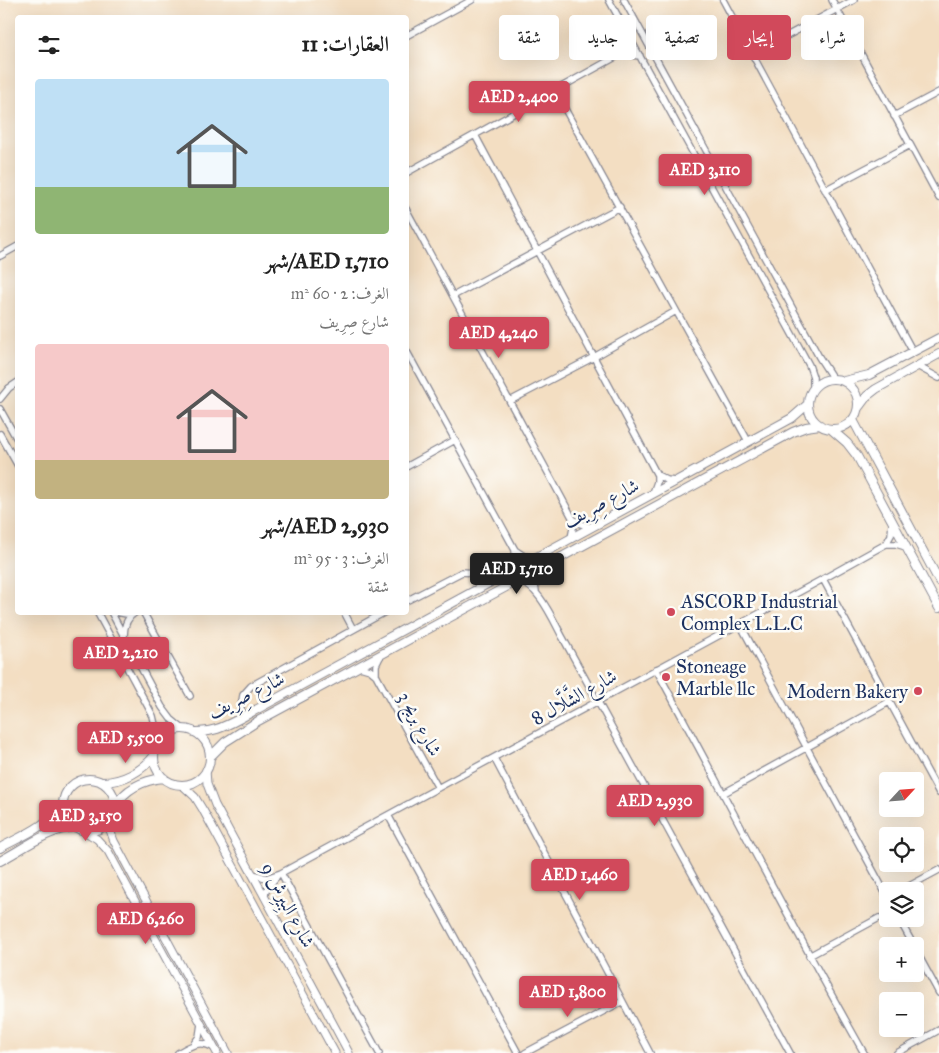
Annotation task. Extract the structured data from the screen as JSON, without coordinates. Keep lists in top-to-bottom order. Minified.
{"streets":{"main road":["شارع صِرِيف"],"street":["شارع الشَّلَّال 8","شارع بريج 3","شارع البِيرِش 9"]},"crossings":[["شارع صِرِيف","شارع البِيرِش 9"],["شارع الشَّلَّال 8","شارع بريج 3"],["شارع الشَّلَّال 8","شارع البِيرِش 9"]],"places":["ASCORP Industrial Complex L.L.C","Stoneage Marble llc","Modern Bakery"],"north":"top right","page":{"chip":["شراء","إيجار","تصفية","جديد","شقة"],"heading":"العقارات: 11","list":[{"name":"AED 1,710/شهر","note":"الغرف: 2 · 60 m² · شارع صِرِيف"},{"name":"AED 2,930/شهر","note":"الغرف: 3 · 95 m² · شقة"}],"price":["AED 2,400","AED 3,110","AED 4,240","AED 1,710","AED 2,210","AED 5,500","AED 2,930","AED 3,150","AED 1,460","AED 6,260","AED 1,800"],"map_buttons":["+","−"]}}
